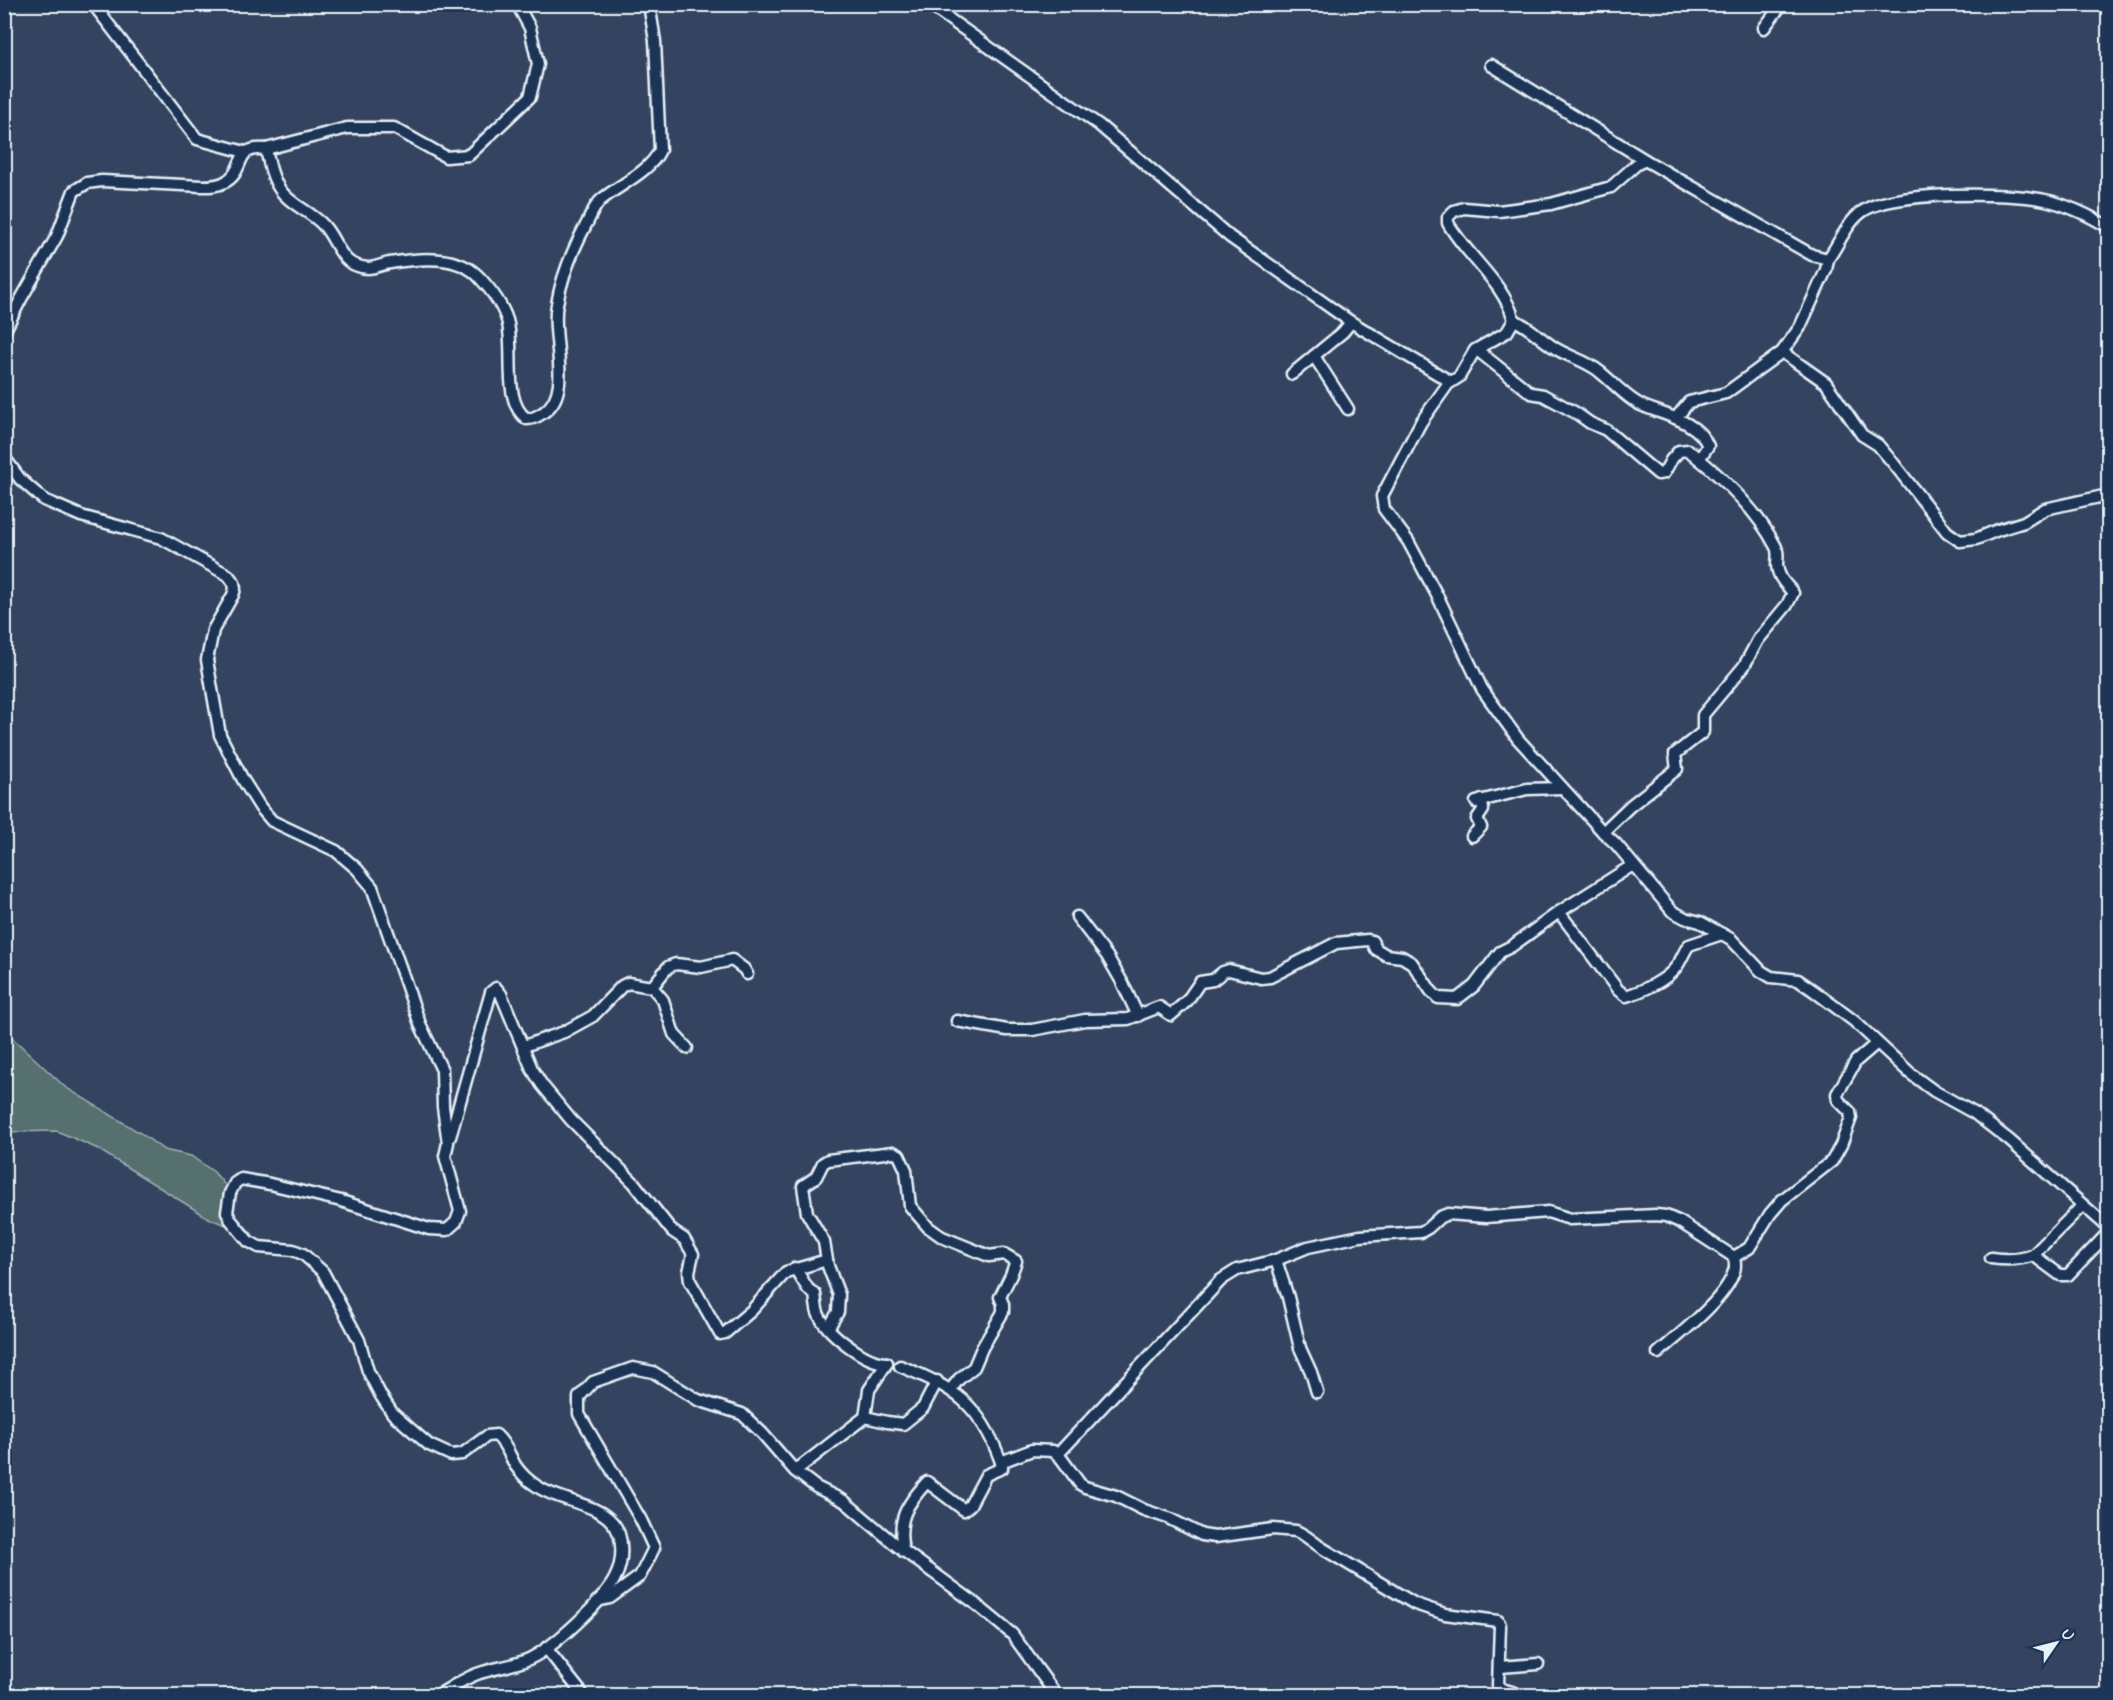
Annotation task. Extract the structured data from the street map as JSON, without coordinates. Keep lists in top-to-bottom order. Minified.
{"north":"top right"}
